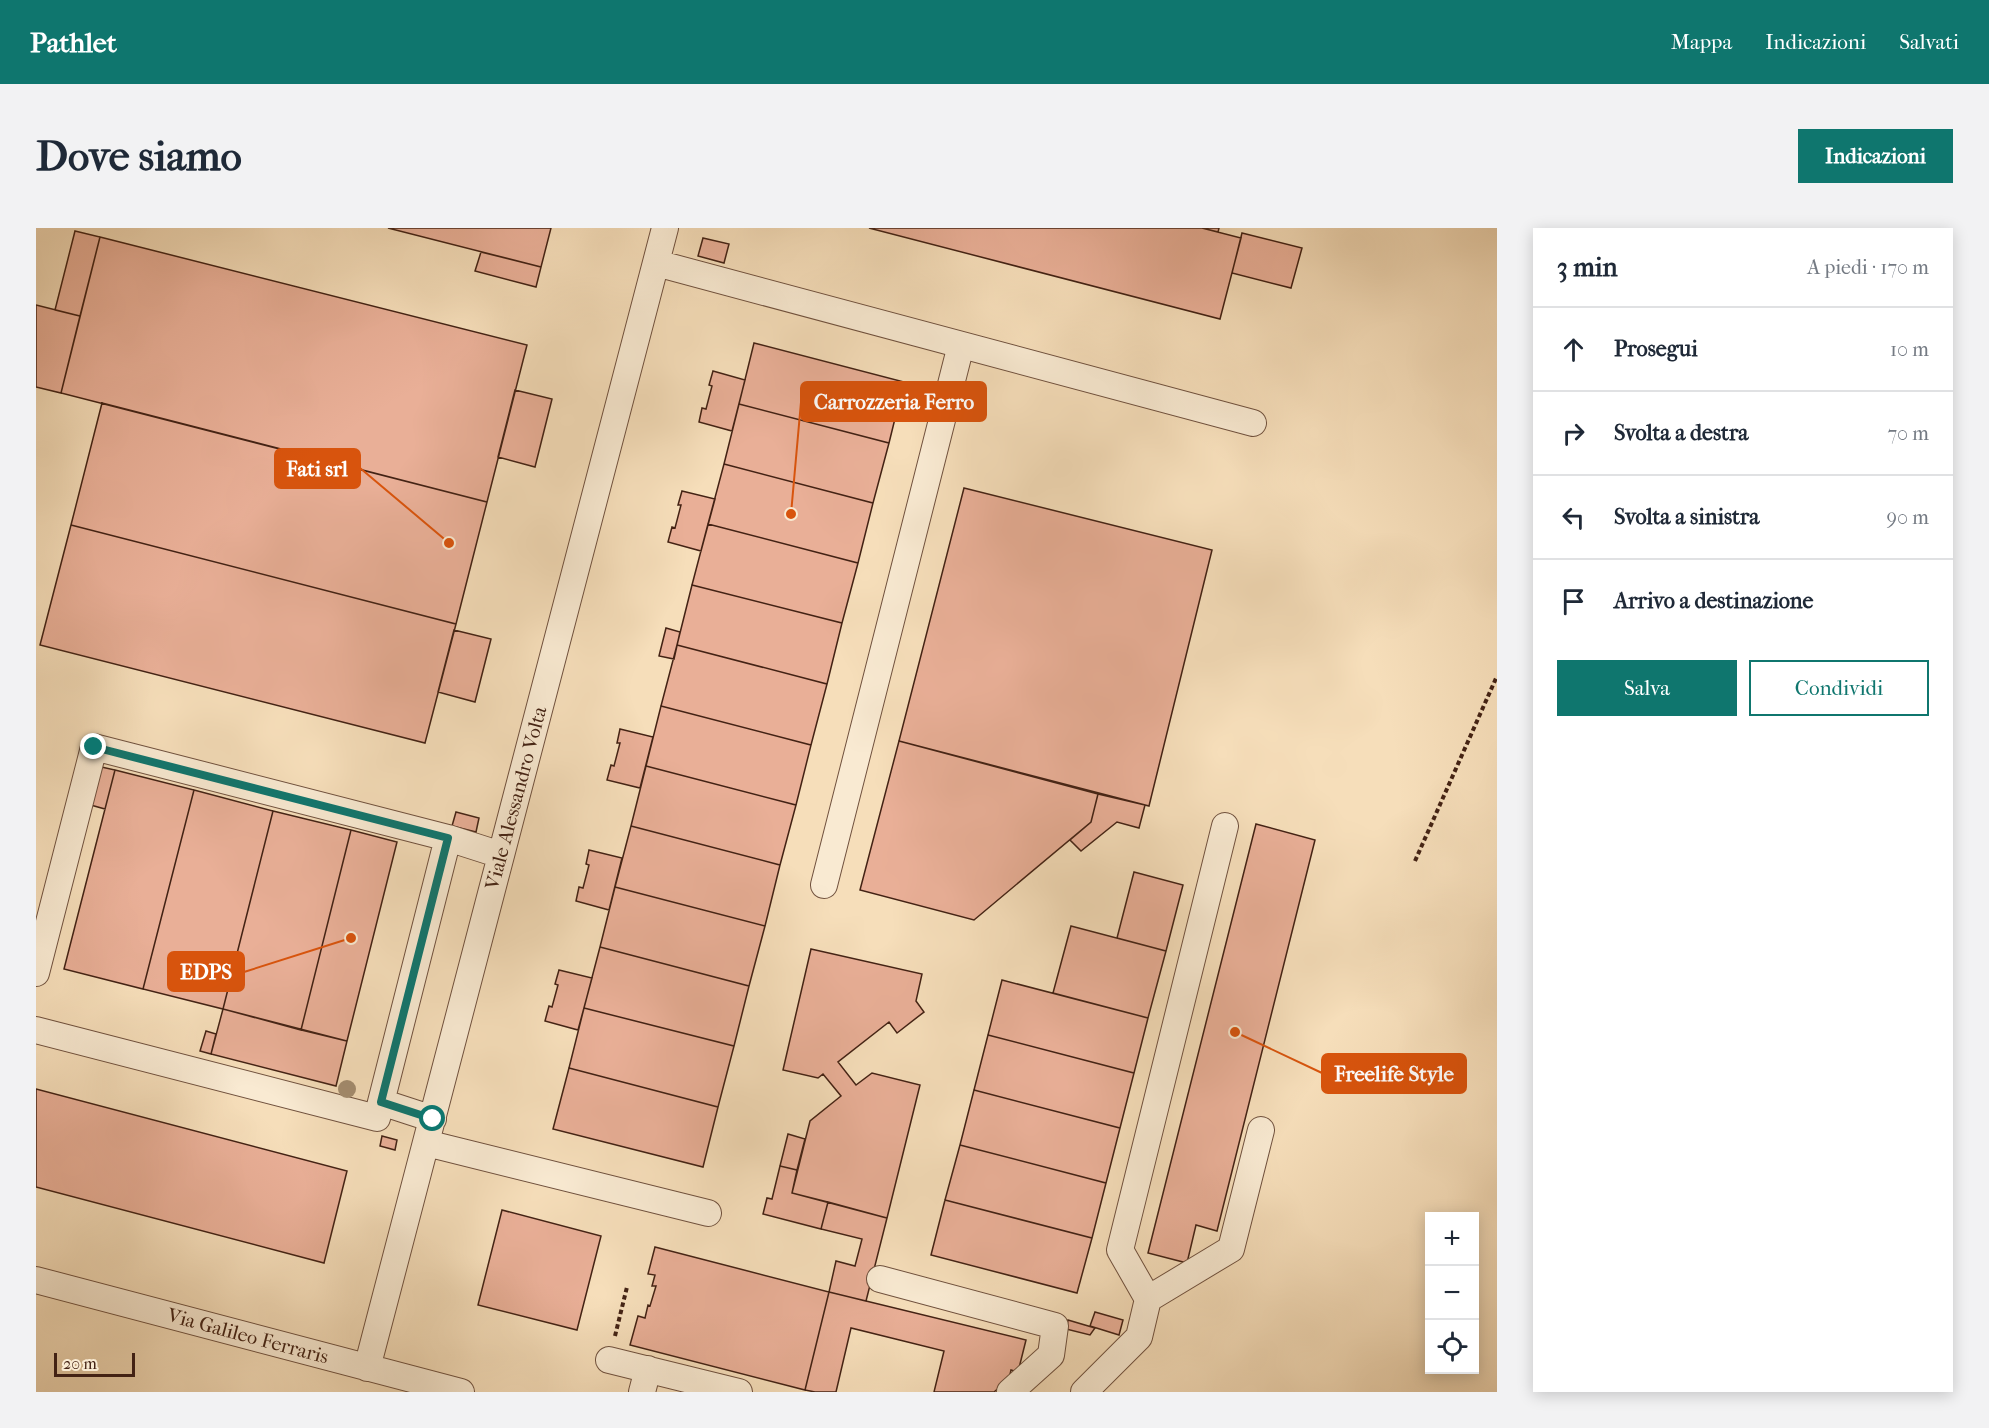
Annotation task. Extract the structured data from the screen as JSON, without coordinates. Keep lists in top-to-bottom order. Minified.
{"streets":{"street":["Viale Alessandro Volta","Via Galileo Ferraris"]},"crossings":[["Viale Alessandro Volta","Via Galileo Ferraris"]],"places":["Carrozzeria Ferro","Fati srl","EDPS","Freelife Style"],"scale_bar":"20 m","page":{"header":"Pathlet","nav":["Mappa","Indicazioni","Salvati"],"buttons":["Indicazioni",["Salva","Condividi"]],"title":"Dove siamo","heading":["3 min","A piedi · 170 m"],"list":[["Prosegui","10 m"],["Svolta a destra","70 m"],["Svolta a sinistra","90 m"],"Arrivo a destinazione"],"map_buttons":["+","−"],"scale":"20 m"}}
